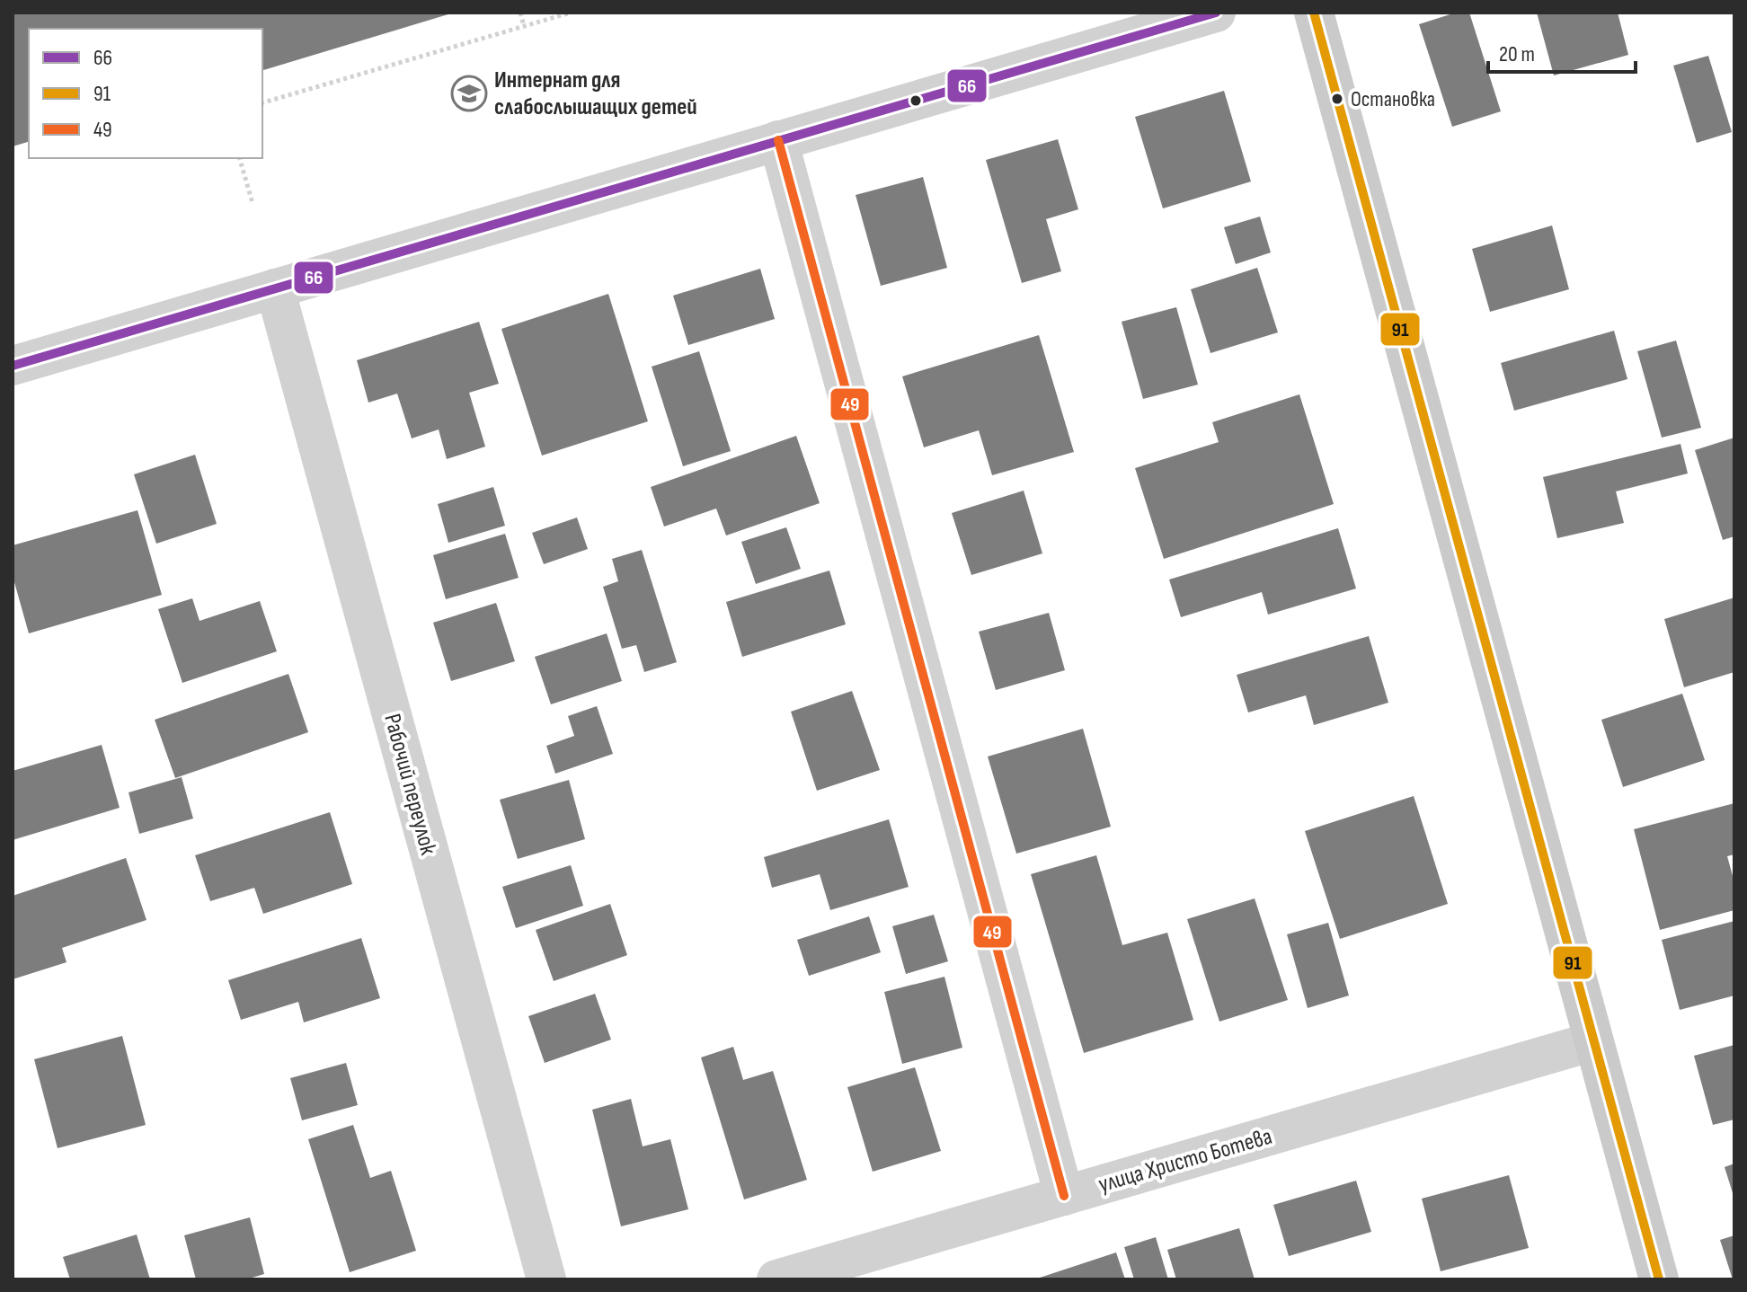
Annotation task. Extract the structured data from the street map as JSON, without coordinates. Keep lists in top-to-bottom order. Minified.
{"streets":{"street":["Рабочий переулок","улица Христо Ботева"]},"places":{"school or university":["Интернат для слабослышащих детей"],"other":["Остановка"]},"lines":["transit line 66","transit line 91","transit line 49"],"legend":["66","91","49"],"scale_bar":"20 m"}
